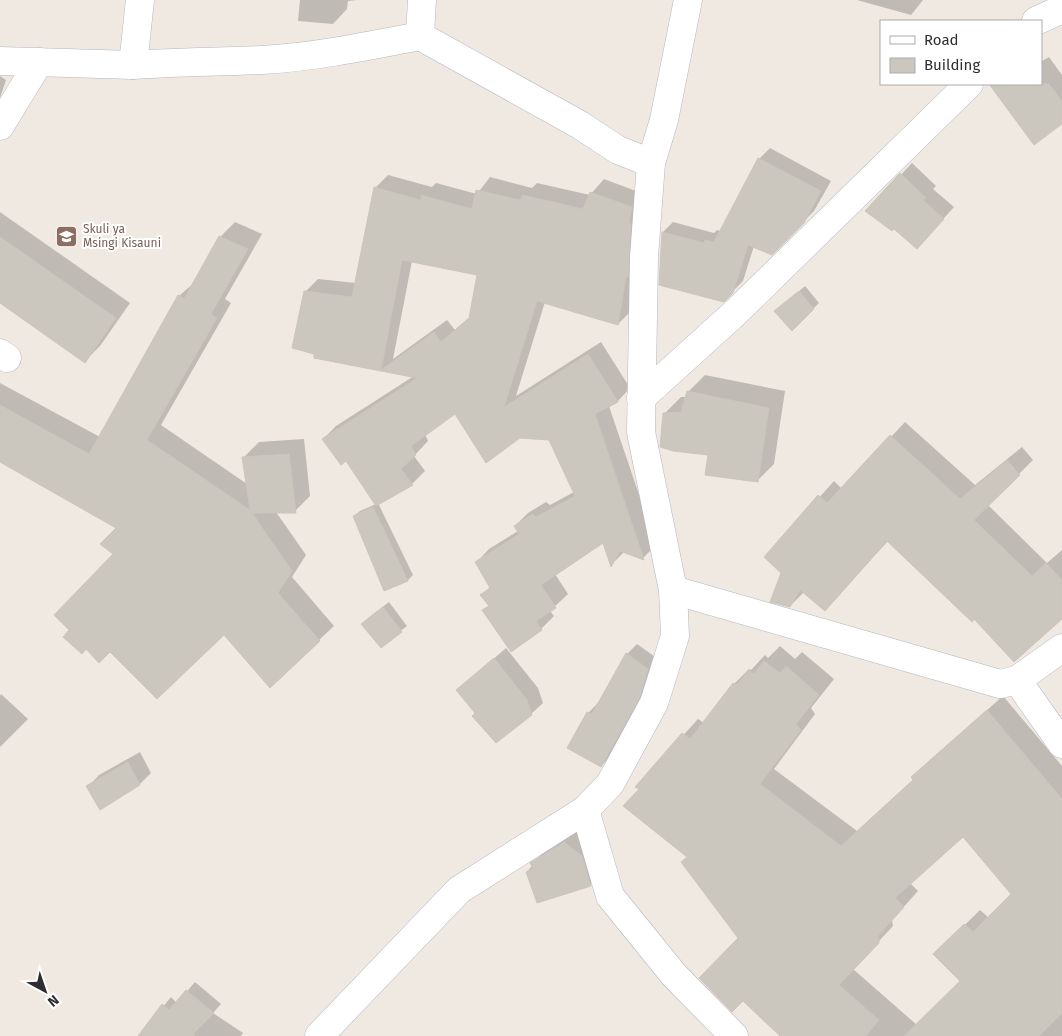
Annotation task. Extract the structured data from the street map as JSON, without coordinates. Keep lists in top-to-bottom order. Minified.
{"places":{"school or university":["Skuli ya Msingi Kisauni"]},"legend":["Road","Building"],"north":"bottom right"}
